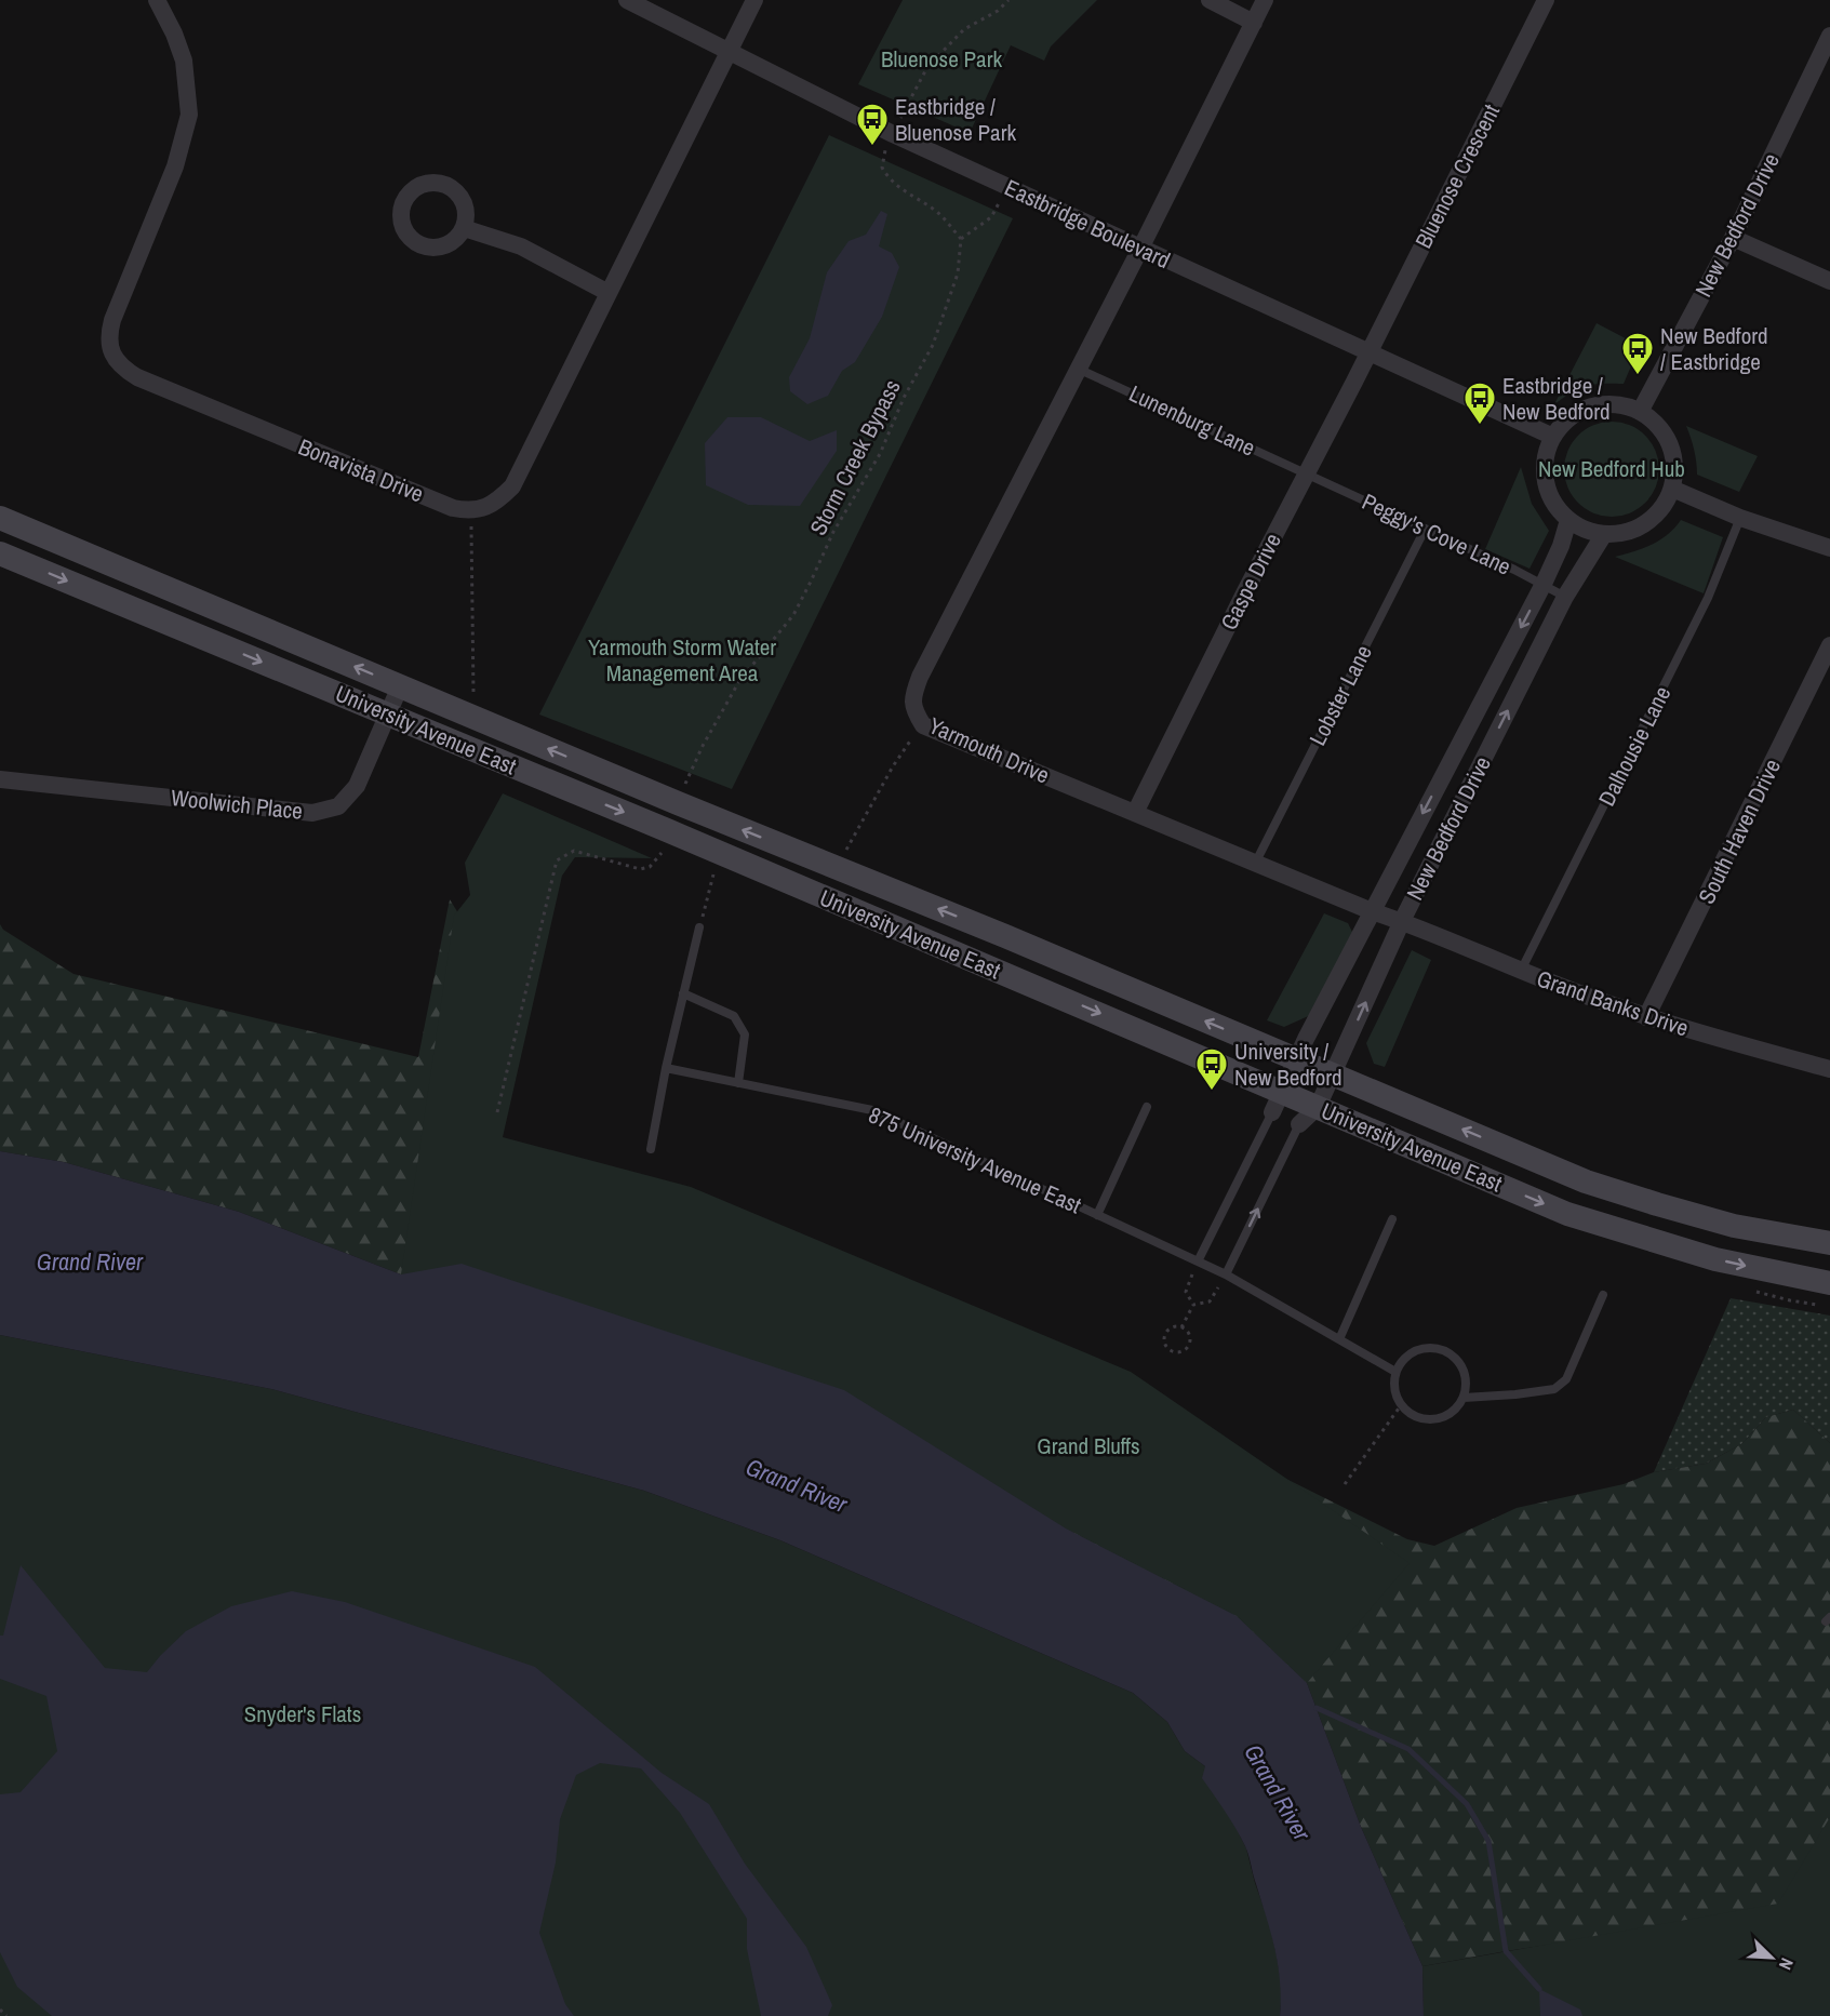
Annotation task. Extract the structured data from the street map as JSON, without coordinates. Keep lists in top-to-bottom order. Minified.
{"streets":{"main road":["University Avenue East"],"street":["Bluenose Crescent","Eastbridge Boulevard","New Bedford Drive","Bonavista Drive","Gaspe Drive","Yarmouth Drive","Woolwich Place","South Haven Drive","Grand Banks Drive"],"lane":["Lunenburg Lane","Peggy's Cove Lane","Lobster Lane","Dalhousie Lane","875 University Avenue East"],"path":["Storm Creek Bypass"]},"crossings":[["Bluenose Crescent","Eastbridge Boulevard"],["Bluenose Crescent","Gaspe Drive"],["Eastbridge Boulevard","New Bedford Drive"],["Eastbridge Boulevard","Gaspe Drive"],["Eastbridge Boulevard","Yarmouth Drive"],["New Bedford Drive","Peggy's Cove Lane"],["New Bedford Drive","University Avenue East"],["New Bedford Drive","Yarmouth Drive"],["New Bedford Drive","Grand Banks Drive"],["Lunenburg Lane","Peggy's Cove Lane"],["Lunenburg Lane","Gaspe Drive"],["Lunenburg Lane","Yarmouth Drive"],["Peggy's Cove Lane","Gaspe Drive"],["Peggy's Cove Lane","Lobster Lane"],["Gaspe Drive","Yarmouth Drive"],["Lobster Lane","Yarmouth Drive"],["University Avenue East","Woolwich Place"],["Dalhousie Lane","Grand Banks Drive"],["Yarmouth Drive","Grand Banks Drive"],["South Haven Drive","Grand Banks Drive"]],"water":["Grand River"],"parks":["Bluenose Park","New Bedford Hub","Yarmouth Storm Water Management Area","Grand Bluffs","Snyder's Flats"],"places":{"bus stop":["Eastbridge / Bluenose Park","New Bedford / Eastbridge","Eastbridge / New Bedford","University / New Bedford"]},"north":"bottom right"}
